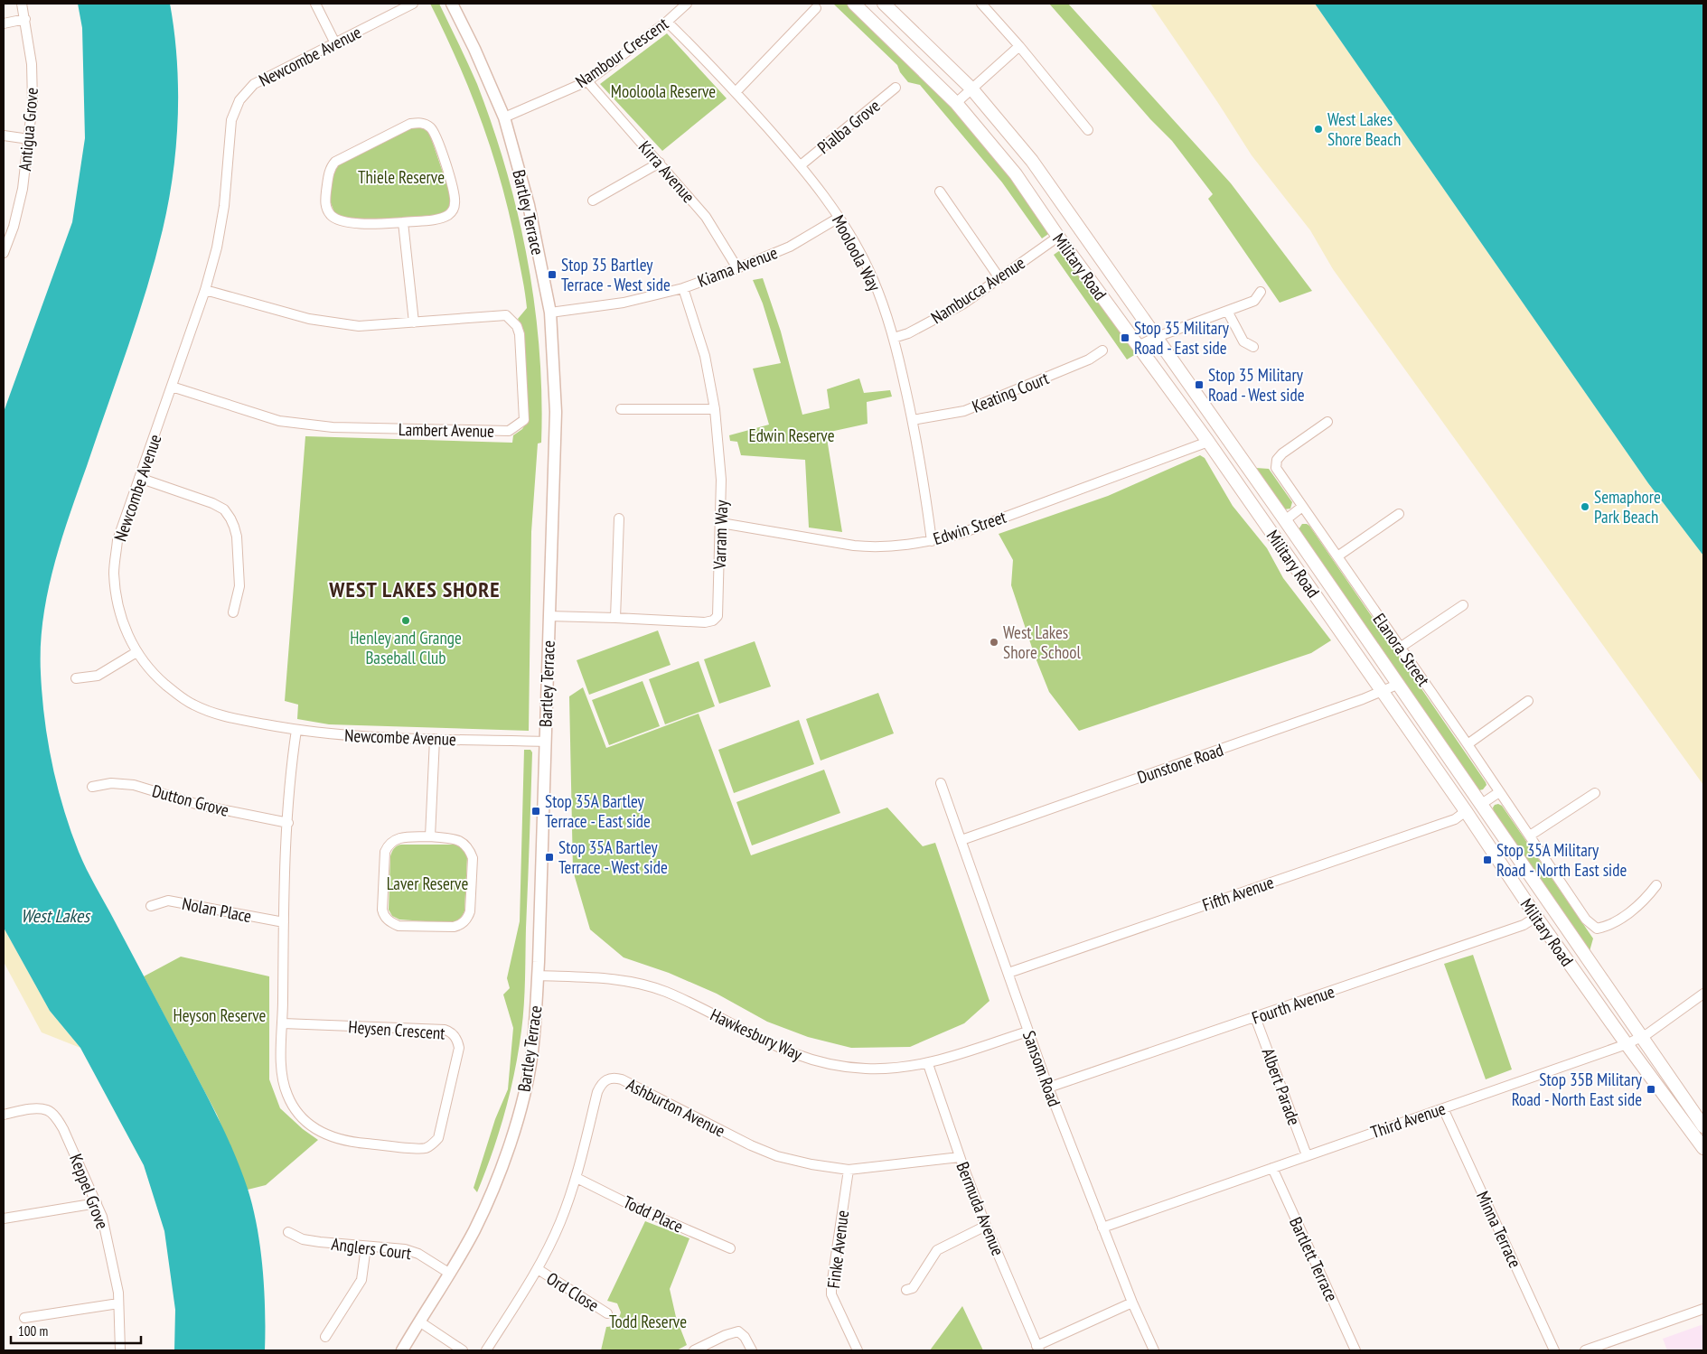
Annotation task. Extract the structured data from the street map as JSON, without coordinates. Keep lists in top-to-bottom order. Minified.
{"streets":{"main road":["Military Road"],"street":["Nambour Crescent","Newcombe Avenue","Pialba Grove","Antigua Grove","Kirra Avenue","Bartley Terrace","Mooloola Way","Kiama Avenue","Nambucca Avenue","Keating Court","Lambert Avenue","Edwin Street","Varram Way","Elanora Street","Dunstone Road","Dutton Grove","Fifth Avenue","Nolan Place","Fourth Avenue","Heysen Crescent","Hawkesbury Way","Sansom Road","Albert Parade","Ashburton Avenue","Third Avenue","Keppel Grove","Bermuda Avenue","Todd Place","Minna Terrace","Anglers Court","Finke Avenue","Bartlett Terrace","Ord Close"]},"crossings":[["Nambour Crescent","Kirra Avenue"],["Nambour Crescent","Bartley Terrace"],["Nambour Crescent","Mooloola Way"],["Newcombe Avenue","Bartley Terrace"],["Newcombe Avenue","Lambert Avenue"],["Newcombe Avenue","Heysen Crescent"],["Pialba Grove","Mooloola Way"],["Kirra Avenue","Kiama Avenue"],["Bartley Terrace","Kiama Avenue"],["Bartley Terrace","Varram Way"],["Bartley Terrace","Hawkesbury Way"],["Bartley Terrace","Anglers Court"],["Mooloola Way","Kiama Avenue"],["Mooloola Way","Nambucca Avenue"],["Mooloola Way","Keating Court"],["Mooloola Way","Edwin Street"],["Kiama Avenue","Varram Way"],["Military Road","Nambucca Avenue"],["Military Road","Edwin Street"],["Military Road","Dunstone Road"],["Military Road","Fifth Avenue"],["Military Road","Fourth Avenue"],["Military Road","Third Avenue"],["Edwin Street","Varram Way"],["Dunstone Road","Sansom Road"],["Dutton Grove","Heysen Crescent"],["Fifth Avenue","Sansom Road"],["Nolan Place","Heysen Crescent"],["Fourth Avenue","Sansom Road"],["Fourth Avenue","Albert Parade"],["Hawkesbury Way","Sansom Road"],["Hawkesbury Way","Bermuda Avenue"],["Sansom Road","Third Avenue"],["Albert Parade","Third Avenue"],["Ashburton Avenue","Bermuda Avenue"],["Ashburton Avenue","Todd Place"],["Ashburton Avenue","Finke Avenue"],["Ashburton Avenue","Ord Close"],["Third Avenue","Minna Terrace"],["Third Avenue","Bartlett Terrace"]],"districts":["WEST LAKES SHORE"],"water":["West Lakes"],"parks":["Mooloola Reserve","Thiele Reserve","Edwin Reserve","Laver Reserve","Heyson Reserve","Todd Reserve"],"places":{"other":["West Lakes Shore Beach","Semaphore Park Beach","Henley and Grange Baseball Club","West Lakes Shore School"],"transit":["Stop 35 Bartley Terrace - West side","Stop 35 Military Road - East side","Stop 35 Military Road - West side","Stop 35A Bartley Terrace - East side","Stop 35A Bartley Terrace - West side","Stop 35A Military Road - North East side","Stop 35B Military Road - North East side"]},"scale_bar":"100 m"}
